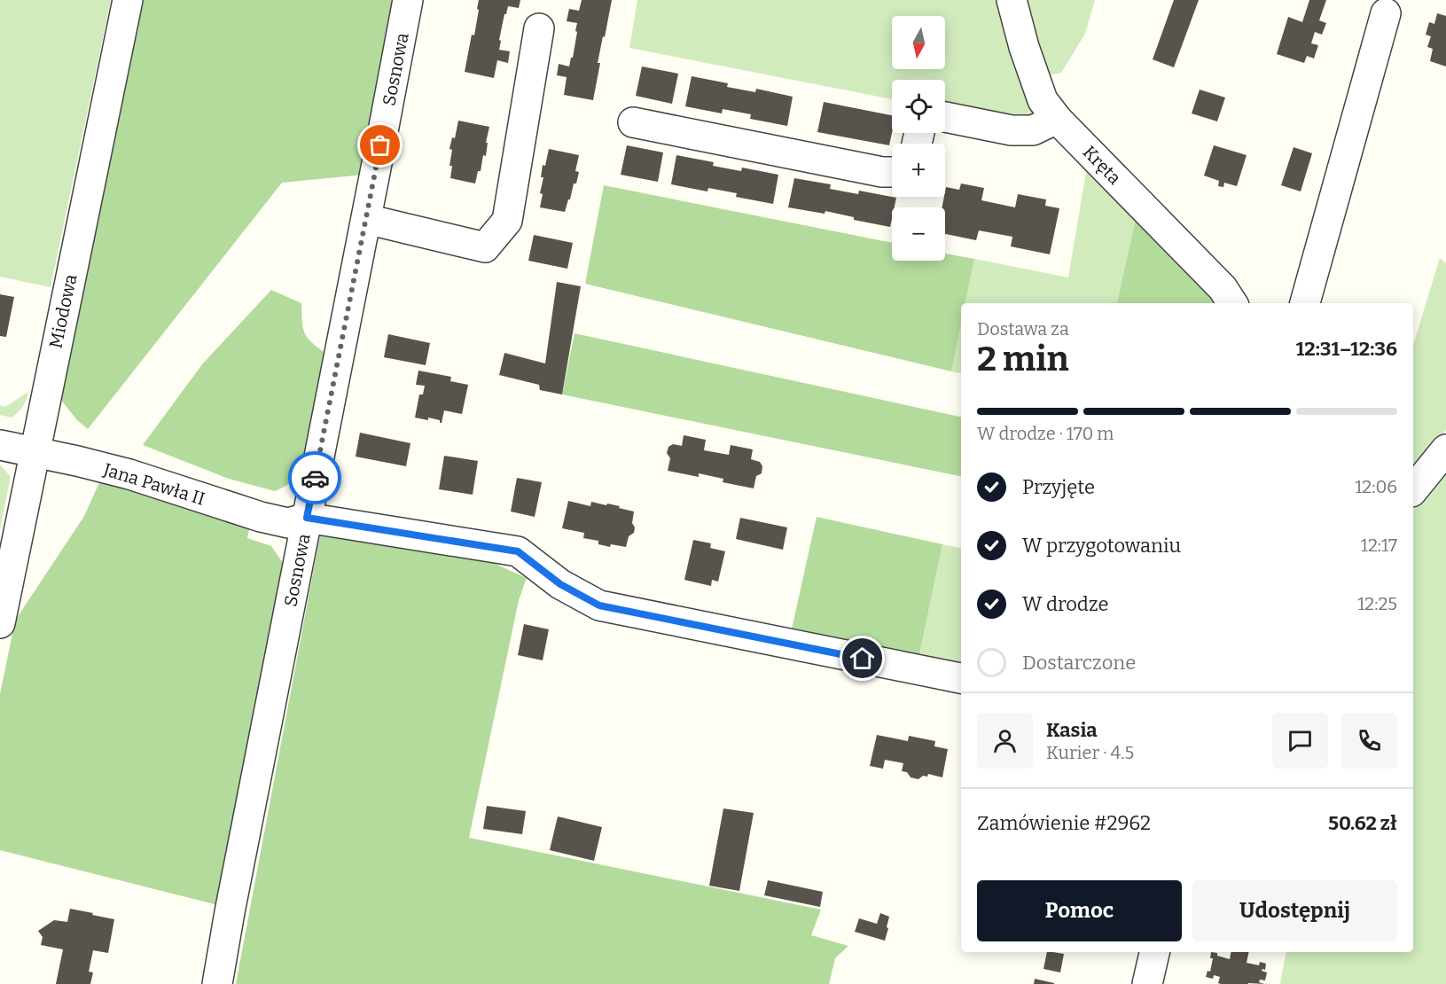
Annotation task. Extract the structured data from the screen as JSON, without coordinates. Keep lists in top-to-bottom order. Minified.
{"streets":{"street":["Sosnowa","Kręta","Miodowa","Jana Pawła II"]},"crossings":[["Sosnowa","Jana Pawła II"],["Miodowa","Jana Pawła II"]],"north":"bottom","page":{"map_buttons":["+","−"],"heading":["2 min","Dostawa za","12:31–12:36"],"panel":["Kasia","Kurier · 4.5","Zamówienie #2962","50.62 zł"],"bar":"W drodze · 170 m","list":[["Przyjęte","12:06"],["W przygotowaniu","12:17"],["W drodze","12:25"],"Dostarczone"],"buttons":["Pomoc","Udostępnij"]}}
